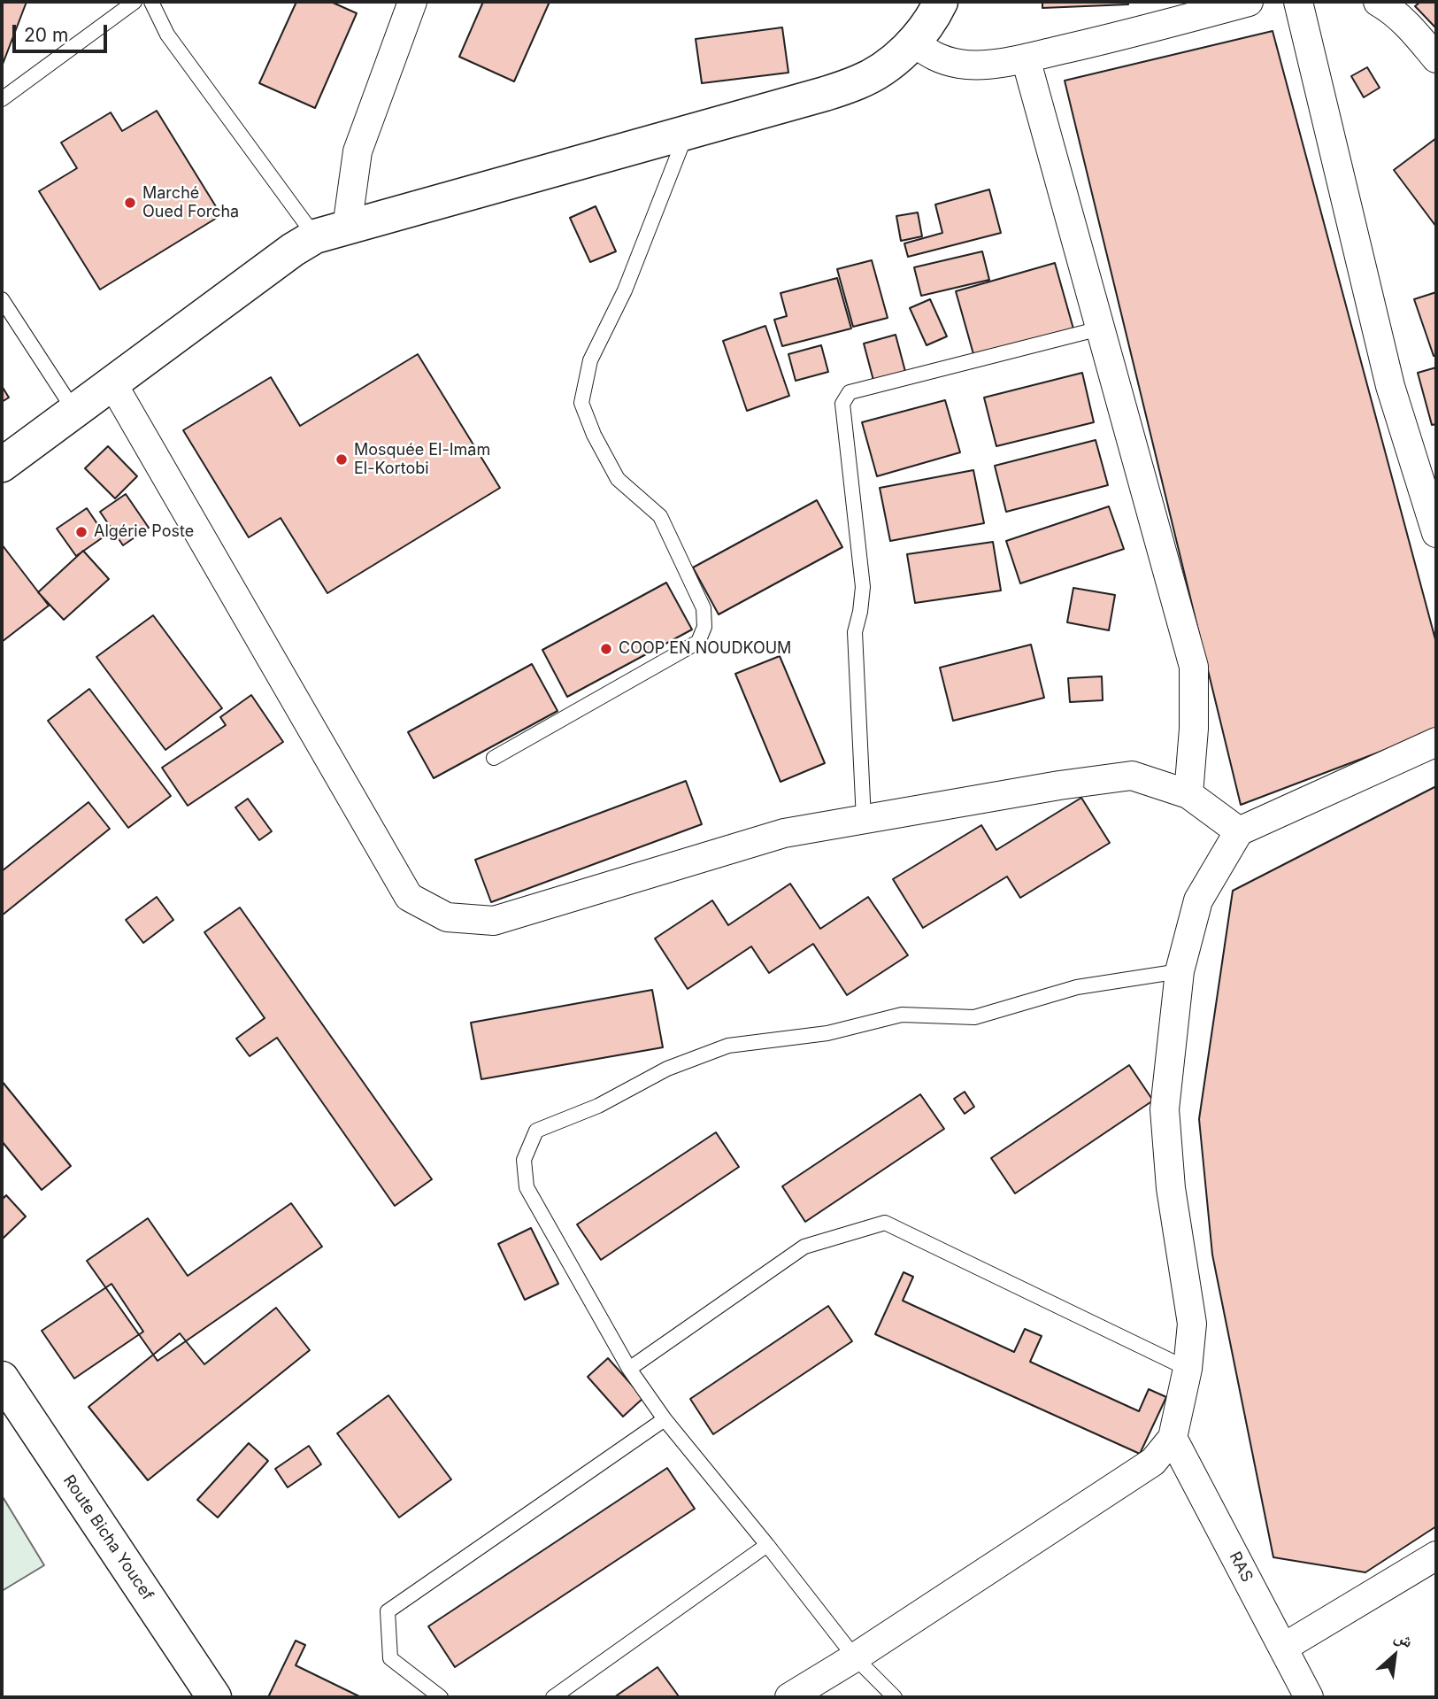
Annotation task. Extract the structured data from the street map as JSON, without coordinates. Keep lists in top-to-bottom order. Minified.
{"streets":{"street":["Route Bicha Youcef","RAS"]},"places":["Marché Oued Forcha","Mosquée El-Imam El-Kortobi","Algérie Poste","COOP EN NOUDKOUM"],"scale_bar":"20 m","north":"top right"}
